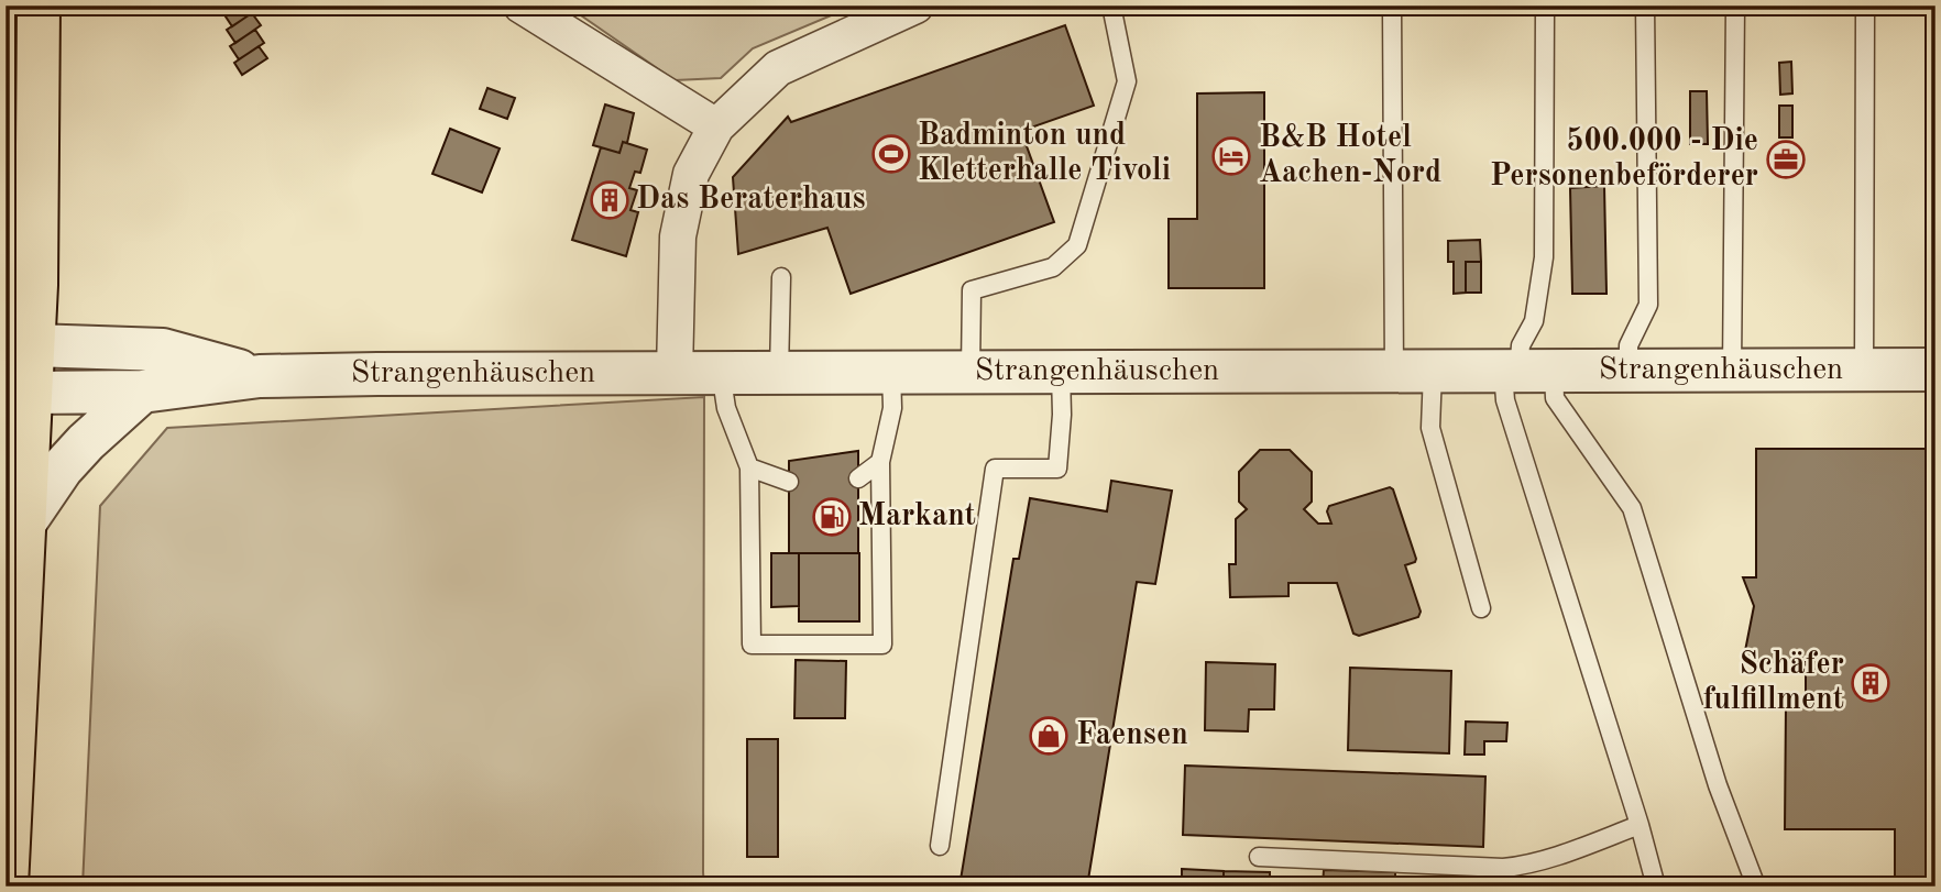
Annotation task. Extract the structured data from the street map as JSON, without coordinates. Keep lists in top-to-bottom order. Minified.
{"streets":{"street":["Strangenhäuschen"]},"places":{"sports":["Badminton und Kletterhalle Tivoli"],"hotel":["B&B Hotel Aachen-Nord"],"office":["500.000 - Die Personenbeförderer"],"building":["Das Beraterhaus","Schäfer fulfillment"],"fuel station":["Markant"],"shop":["Faensen"]}}
